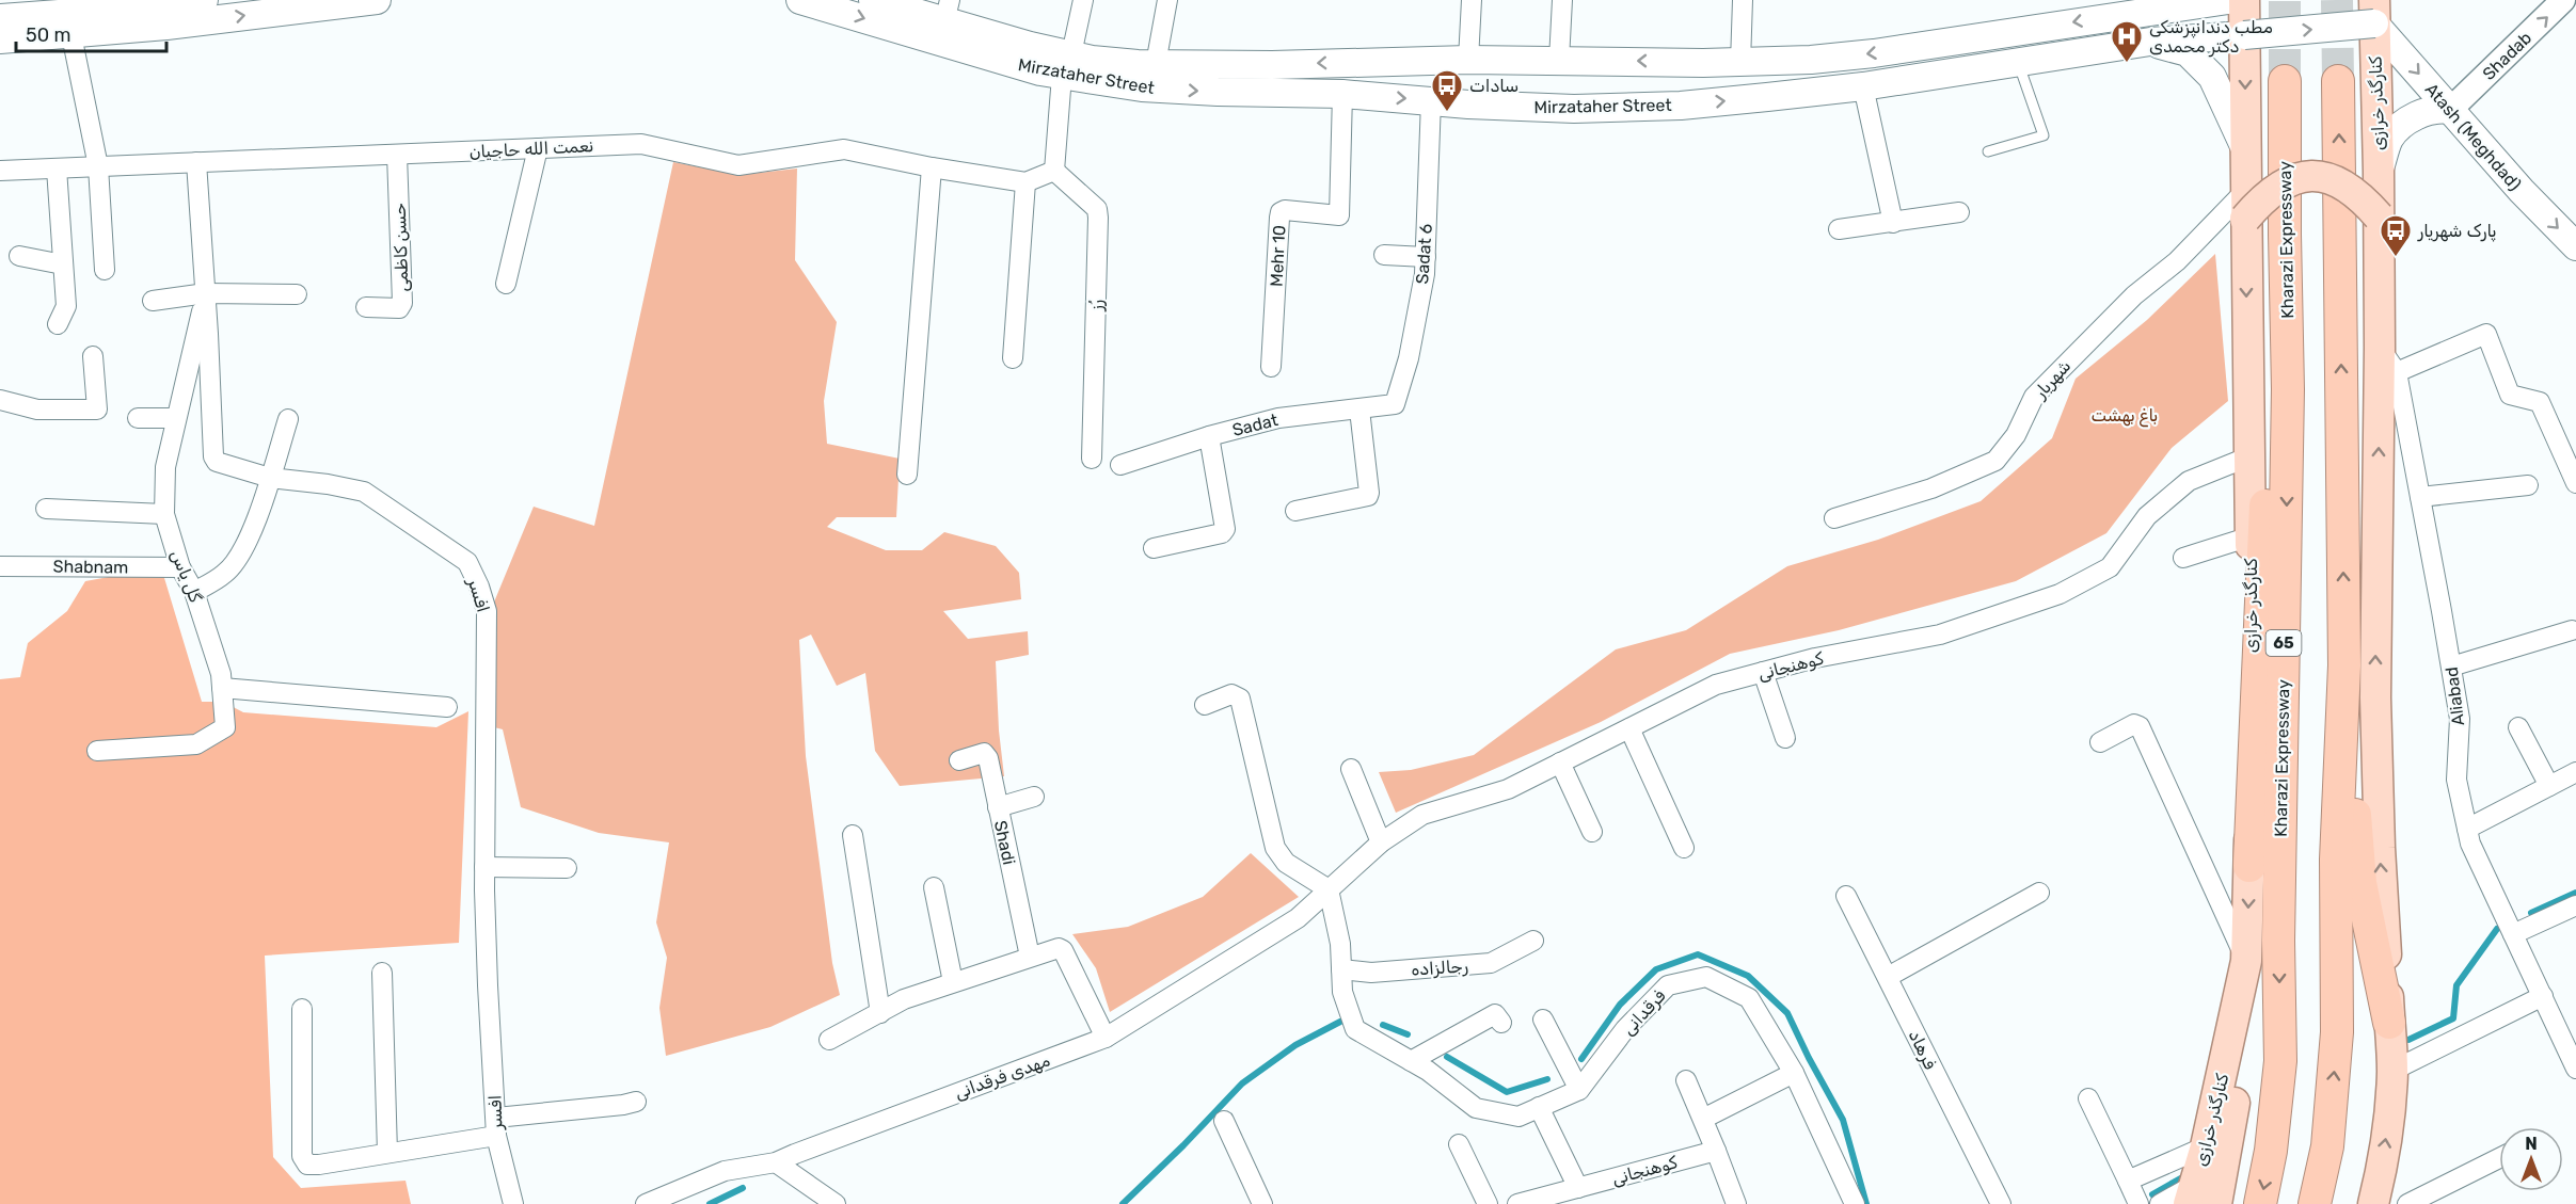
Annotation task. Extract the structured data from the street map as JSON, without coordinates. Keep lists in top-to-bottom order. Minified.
{"streets":{"highway":["Kharazi Expressway","65"],"main road":["Mirzataher Street","کنارگذر خرازی","Atash (Meghdad)"],"street":["Shadab","نعمت الله حاجیان","حسن کاظمی","Sadat 6","Mehr 10","رُز","شهریار","Sadat","Shabnam","گل یاس","افسر","کوهنجانی","Aliabad","Shadi","رجالزاده","فرقدانی","فرهاد","مهدی فرقدانی"]},"crossings":[["Shadab","Atash (Meghdad)"],["Mirzataher Street","کنارگذر خرازی"],["Mirzataher Street","Atash (Meghdad)"],["Mirzataher Street","Sadat 6"],["Mirzataher Street","Mehr 10"],["کنارگذر خرازی","Atash (Meghdad)"],["کنارگذر خرازی","شهریار"],["کنارگذر خرازی","کوهنجانی"],["کنارگذر خرازی","Aliabad"],["نعمت الله حاجیان","حسن کاظمی"],["نعمت الله حاجیان","افسر"],["Sadat 6","Sadat"],["Shabnam","گل یاس"],["گل یاس","افسر"],["کوهنجانی","مهدی فرقدانی"]],"one_way":["Shadab","Atash (Meghdad)"],"parks":["باغ بهشت"],"places":{"hospital":["مطب دندانپزشکی دکتر محمدی"],"bus stop":["سادات","پارک شهریار"]},"scale_bar":"50 m","north":"top"}
